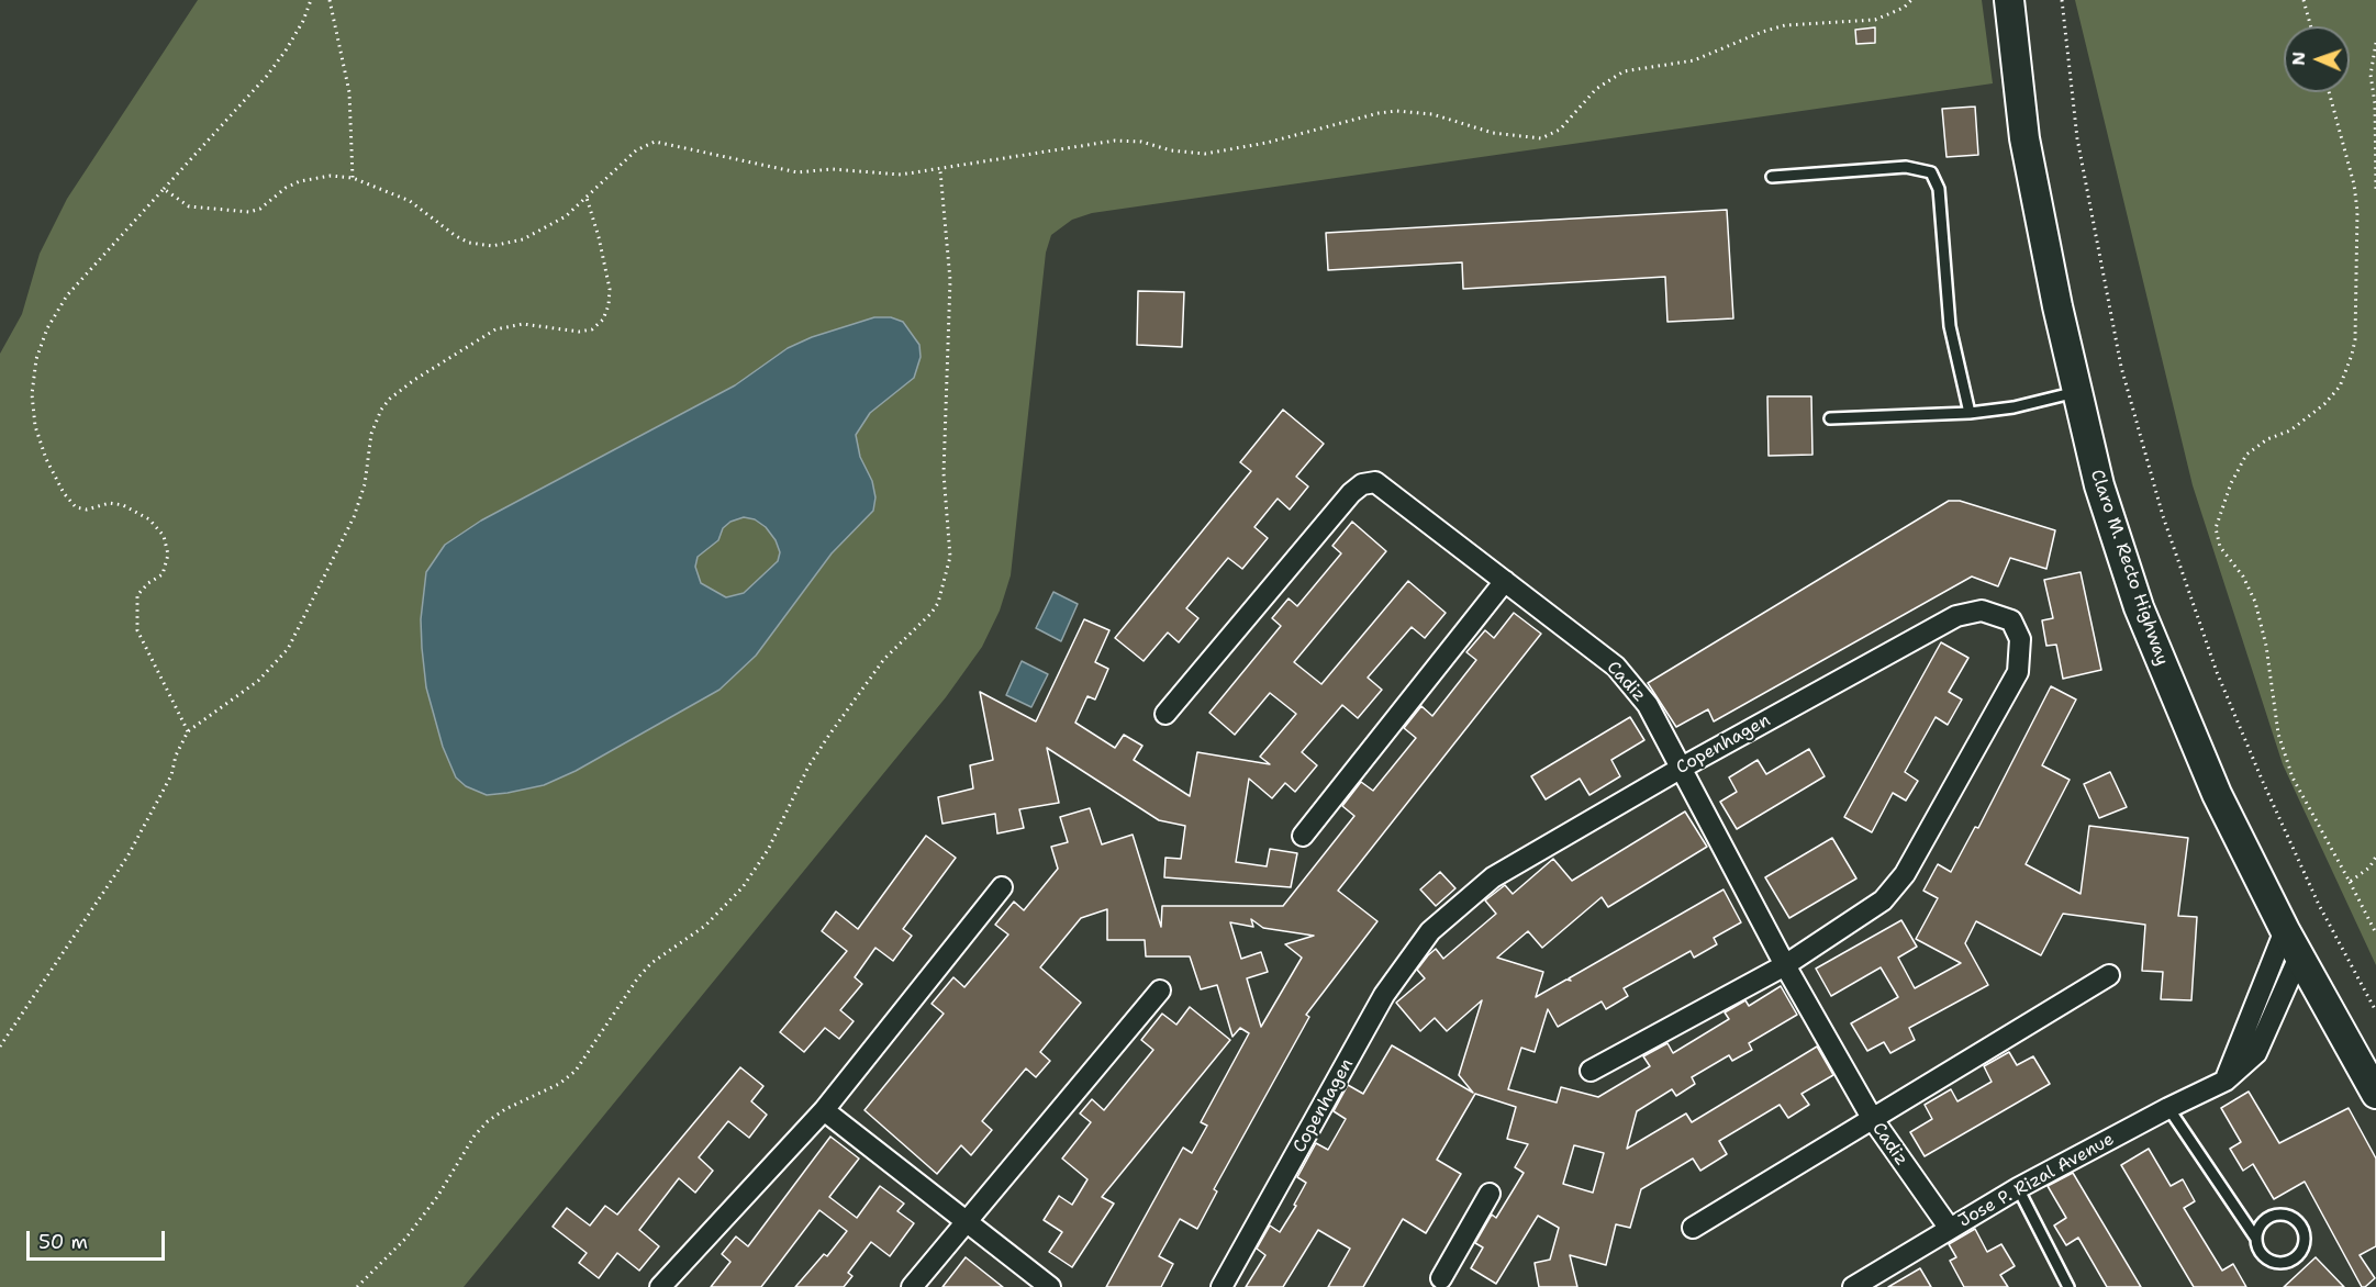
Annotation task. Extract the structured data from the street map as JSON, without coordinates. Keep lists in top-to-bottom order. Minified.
{"streets":{"main road":["Claro M. Recto Highway"],"street":["Cadiz","Copenhagen","Jose P. Rizal Avenue"]},"crossings":[["Claro M. Recto Highway","Jose P. Rizal Avenue"],["Cadiz","Copenhagen"],["Cadiz","Jose P. Rizal Avenue"]],"scale_bar":"50 m","north":"left"}
